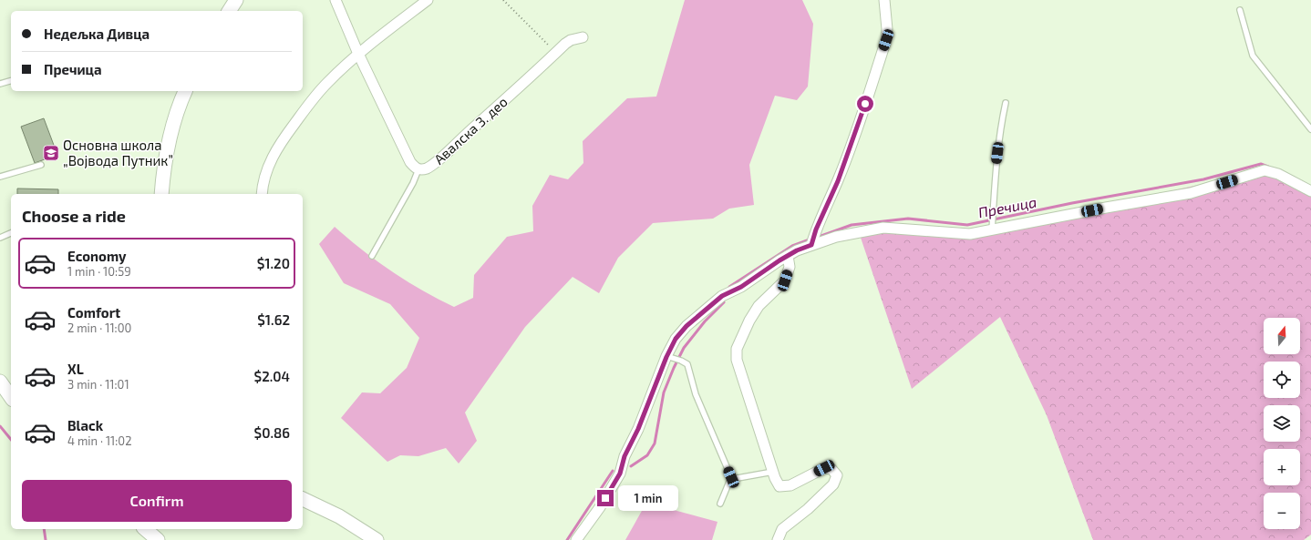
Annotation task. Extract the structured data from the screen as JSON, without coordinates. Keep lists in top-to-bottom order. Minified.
{"streets":{"street":["Авалска 3. део"]},"water":["Пречица"],"places":{"school or university":["Основна школа „Војвода Путник”"]},"north":"top","page":{"banner":["Недељка Дивца","Пречица"],"heading":"Choose a ride","list":[{"name":"Economy","note":"1 min · 10:59","value":"$1.20"},{"name":"Comfort","note":"2 min · 11:00","value":"$1.62"},{"name":"XL","note":"3 min · 11:01","value":"$2.04"},{"name":"Black","note":"4 min · 11:02","value":"$0.86"}],"map_buttons":["+","−"],"buttons":"Confirm","bubble":"1 min"}}
